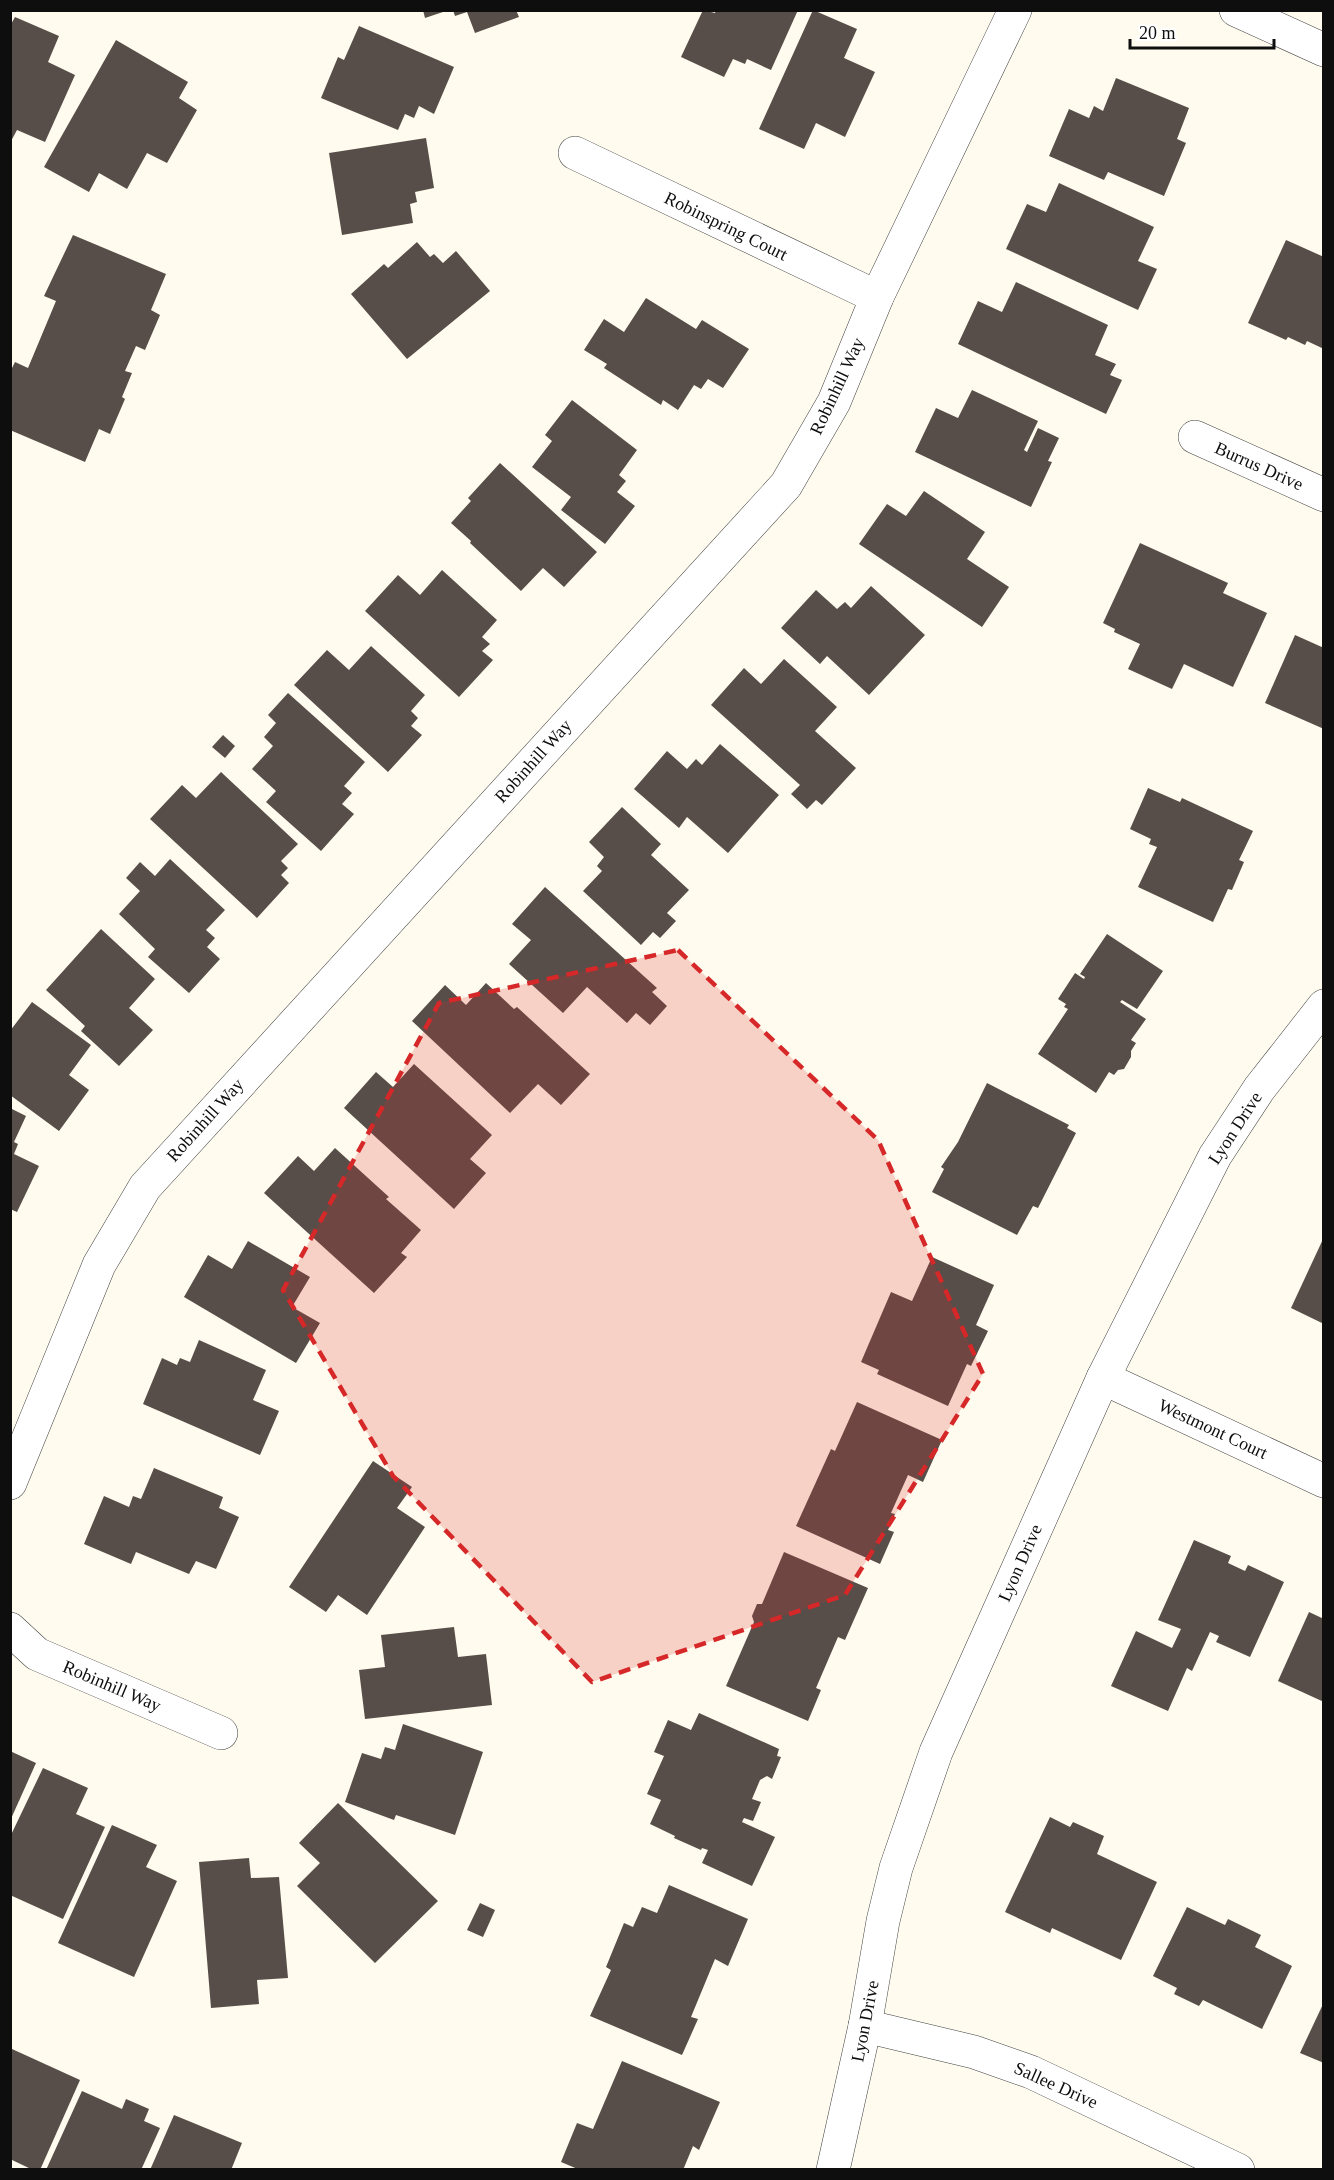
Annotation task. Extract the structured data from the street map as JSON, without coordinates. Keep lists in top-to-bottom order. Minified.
{"streets":{"street":["Robinspring Court","Robinhill Way","Burrus Drive","Lyon Drive","Westmont Court","Sallee Drive"]},"crossings":[["Robinspring Court","Robinhill Way"],["Lyon Drive","Westmont Court"],["Lyon Drive","Sallee Drive"]],"scale_bar":"20 m"}
